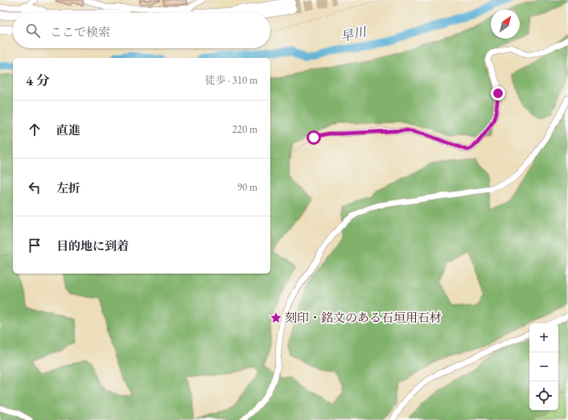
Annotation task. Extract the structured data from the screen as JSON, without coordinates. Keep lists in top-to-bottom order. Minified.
{"water":["早川"],"places":{"place":["刻印・銘文のある石垣用石材"]},"north":"top right","page":{"search":"ここで検索","heading":["4 分","徒歩 · 310 m"],"list":[["直進","220 m"],["左折","90 m"],"目的地に到着"],"map_buttons":["+","−"]}}
